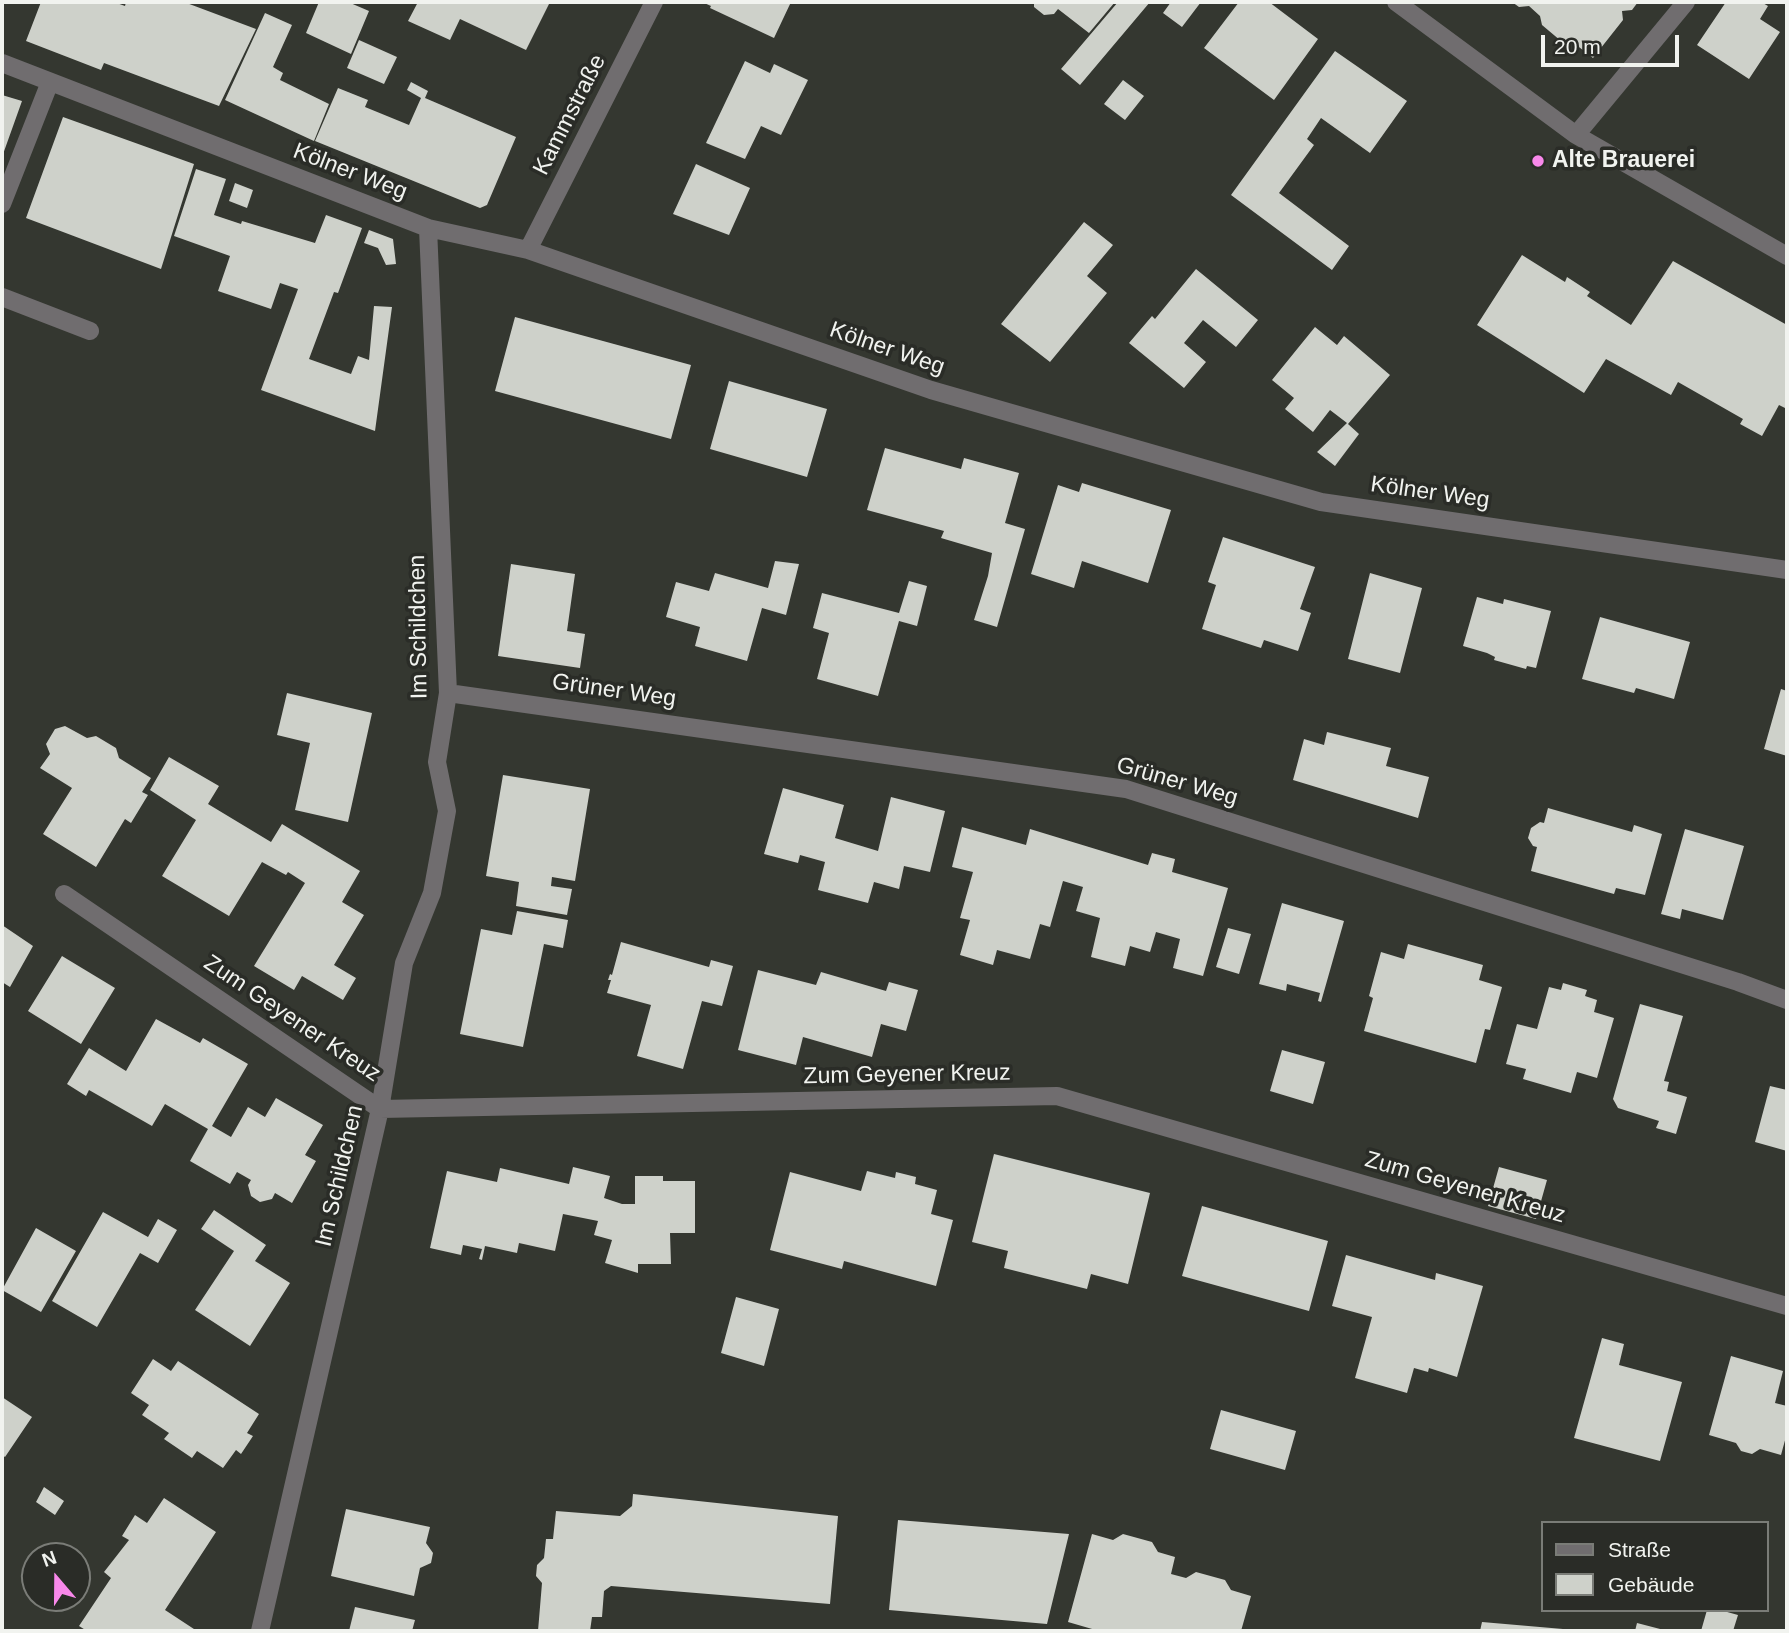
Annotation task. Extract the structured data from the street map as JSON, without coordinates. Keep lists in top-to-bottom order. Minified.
{"streets":{"street":["Kammstraße","Kölner Weg","Im Schildchen","Grüner Weg","Zum Geyener Kreuz"]},"crossings":[["Kammstraße","Kölner Weg"],["Kölner Weg","Im Schildchen"],["Im Schildchen","Grüner Weg"],["Im Schildchen","Zum Geyener Kreuz"]],"places":["Alte Brauerei"],"legend":["Straße","Gebäude"],"scale_bar":"20 m","north":"top"}
